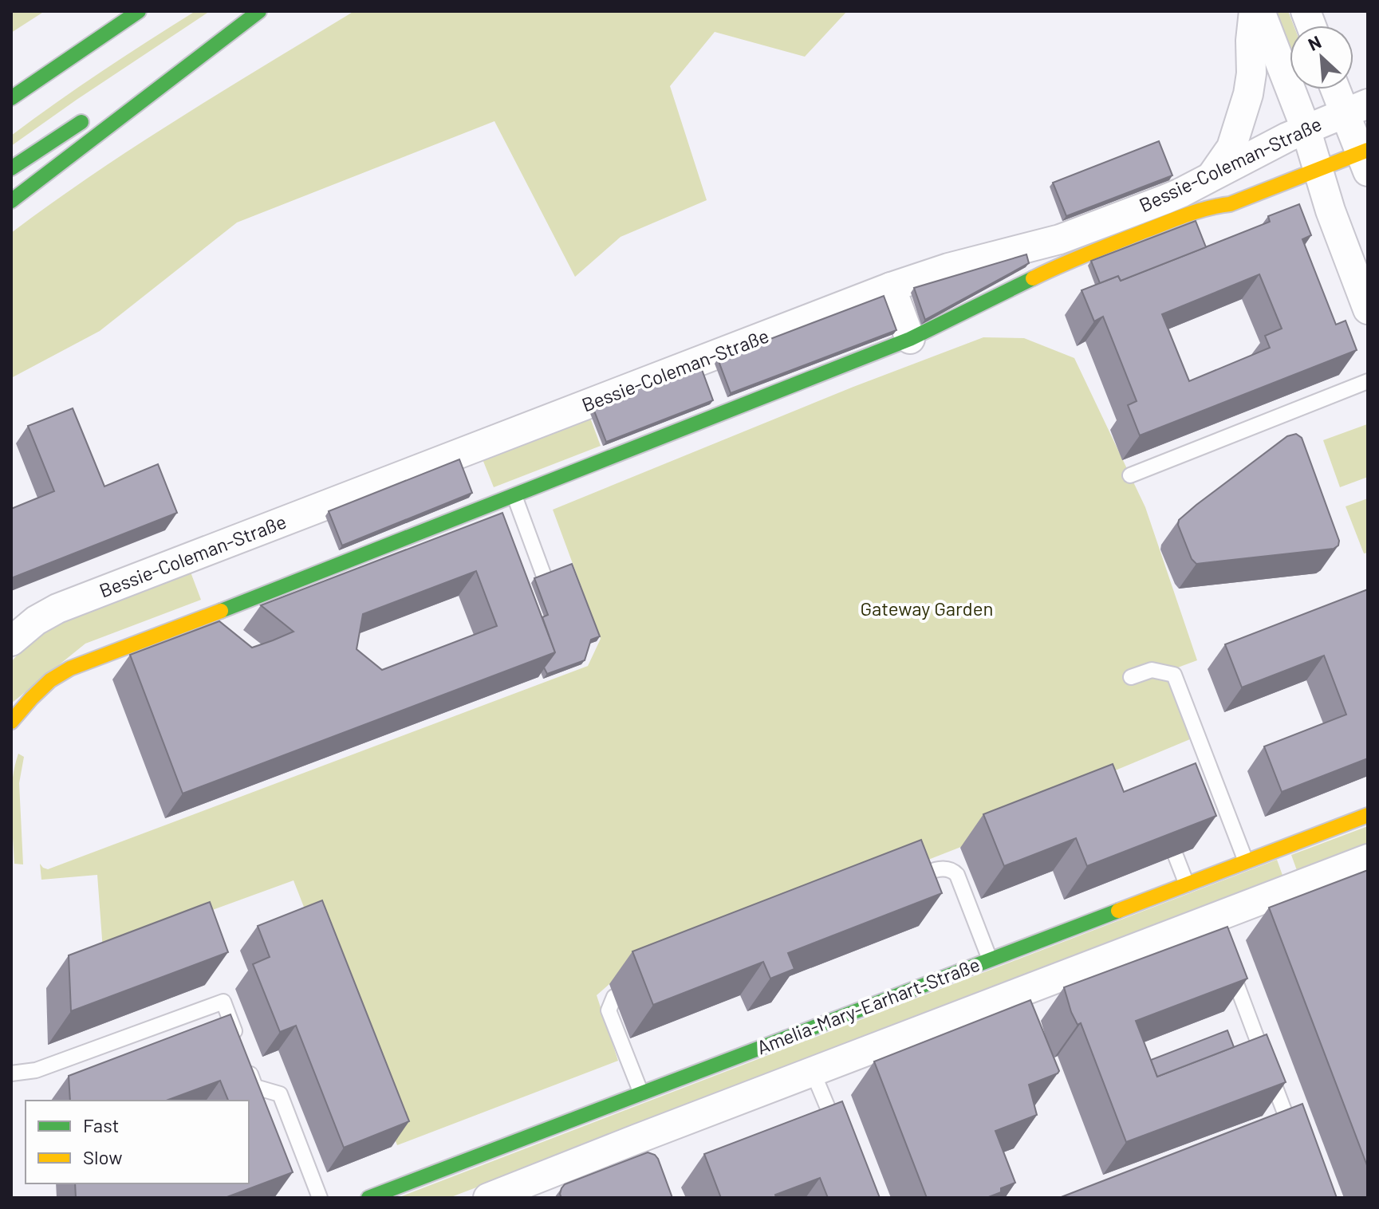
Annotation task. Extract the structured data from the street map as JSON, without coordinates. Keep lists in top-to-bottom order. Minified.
{"streets":{"main road":["Bessie-Coleman-Straße","Amelia-Mary-Earhart-Straße"]},"parks":["Gateway Garden"],"legend":["Fast","Slow"],"north":"top left"}
